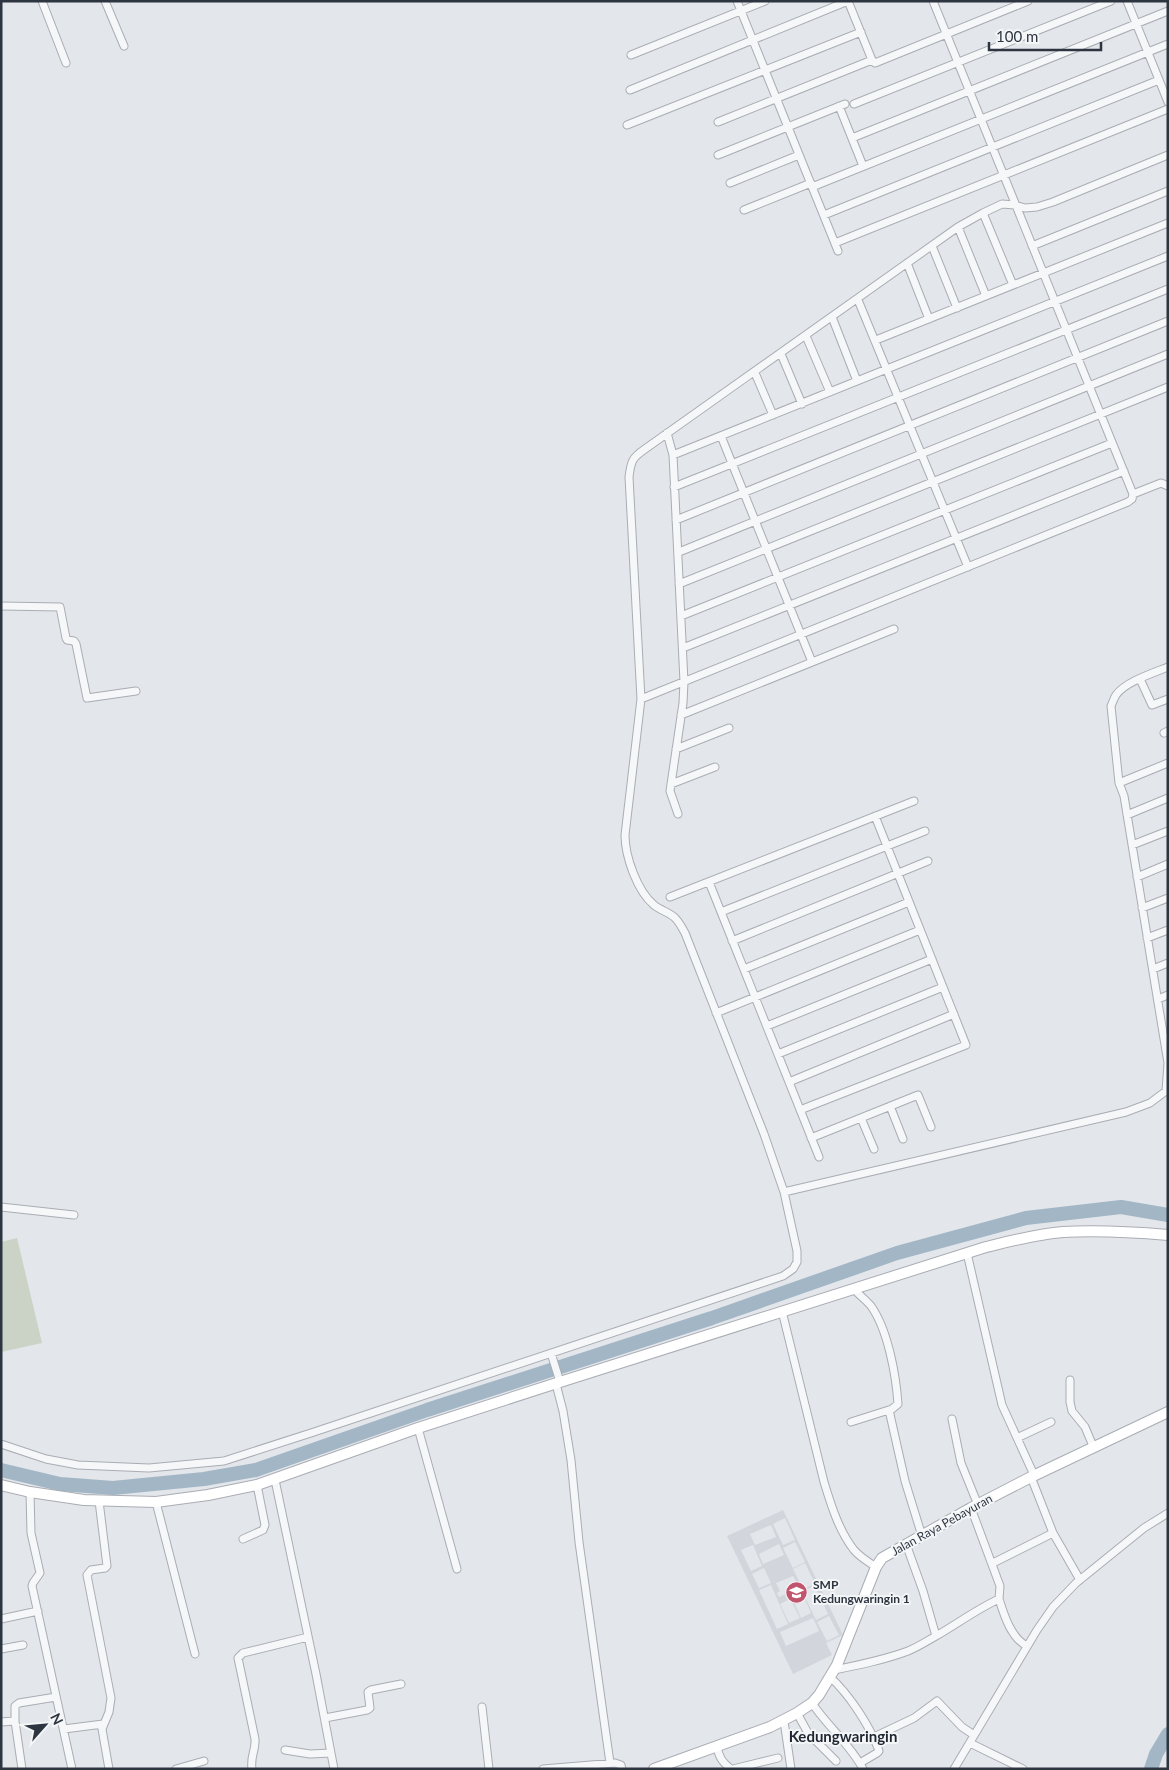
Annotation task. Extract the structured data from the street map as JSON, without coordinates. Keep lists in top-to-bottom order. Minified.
{"streets":{"street":["Jalan Raya Pebayuran"]},"districts":["Kedungwaringin"],"places":{"school or university":["SMP Kedungwaringin 1"]},"scale_bar":"100 m","north":"top right"}
